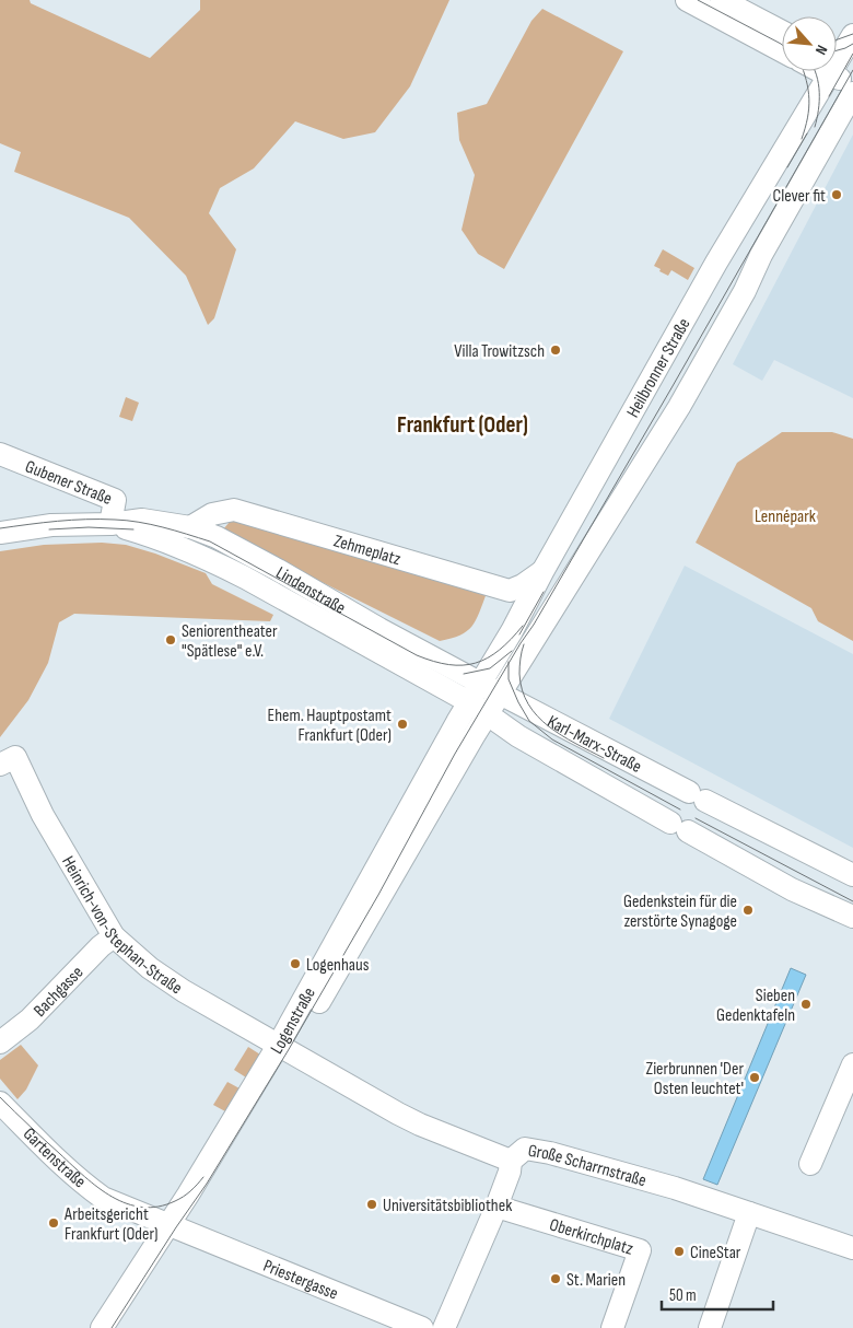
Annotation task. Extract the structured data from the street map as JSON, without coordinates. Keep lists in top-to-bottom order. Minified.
{"streets":{"street":["Heilbronner Straße","Gubener Straße","Zehmeplatz","Lindenstraße","Karl-Marx-Straße","Heinrich-von-Stephan-Straße","Bachgasse","Logenstraße","Gartenstraße","Große Scharrnstraße","Oberkirchplatz","Priestergasse"]},"crossings":[["Heilbronner Straße","Zehmeplatz"],["Heilbronner Straße","Lindenstraße"],["Heilbronner Straße","Karl-Marx-Straße"],["Heilbronner Straße","Logenstraße"],["Gubener Straße","Lindenstraße"],["Zehmeplatz","Lindenstraße"],["Lindenstraße","Karl-Marx-Straße"],["Lindenstraße","Logenstraße"],["Karl-Marx-Straße","Logenstraße"],["Heinrich-von-Stephan-Straße","Bachgasse"],["Heinrich-von-Stephan-Straße","Logenstraße"],["Heinrich-von-Stephan-Straße","Große Scharrnstraße"],["Logenstraße","Gartenstraße"],["Logenstraße","Große Scharrnstraße"],["Logenstraße","Priestergasse"],["Gartenstraße","Priestergasse"]],"districts":["Frankfurt (Oder)"],"parks":["Lennépark"],"places":["Clever fit","Villa Trowitzsch","Seniorentheater \"Spätlese\" e.V.","Ehem. Hauptpostamt Frankfurt (Oder)","Gedenkstein für die zerstörte Synagoge","Logenhaus","Sieben Gedenktafeln","Zierbrunnen 'Der Osten leuchtet'","Universitätsbibliothek","Arbeitsgericht Frankfurt (Oder)","CineStar","St. Marien"],"scale_bar":"50 m","north":"bottom right"}
